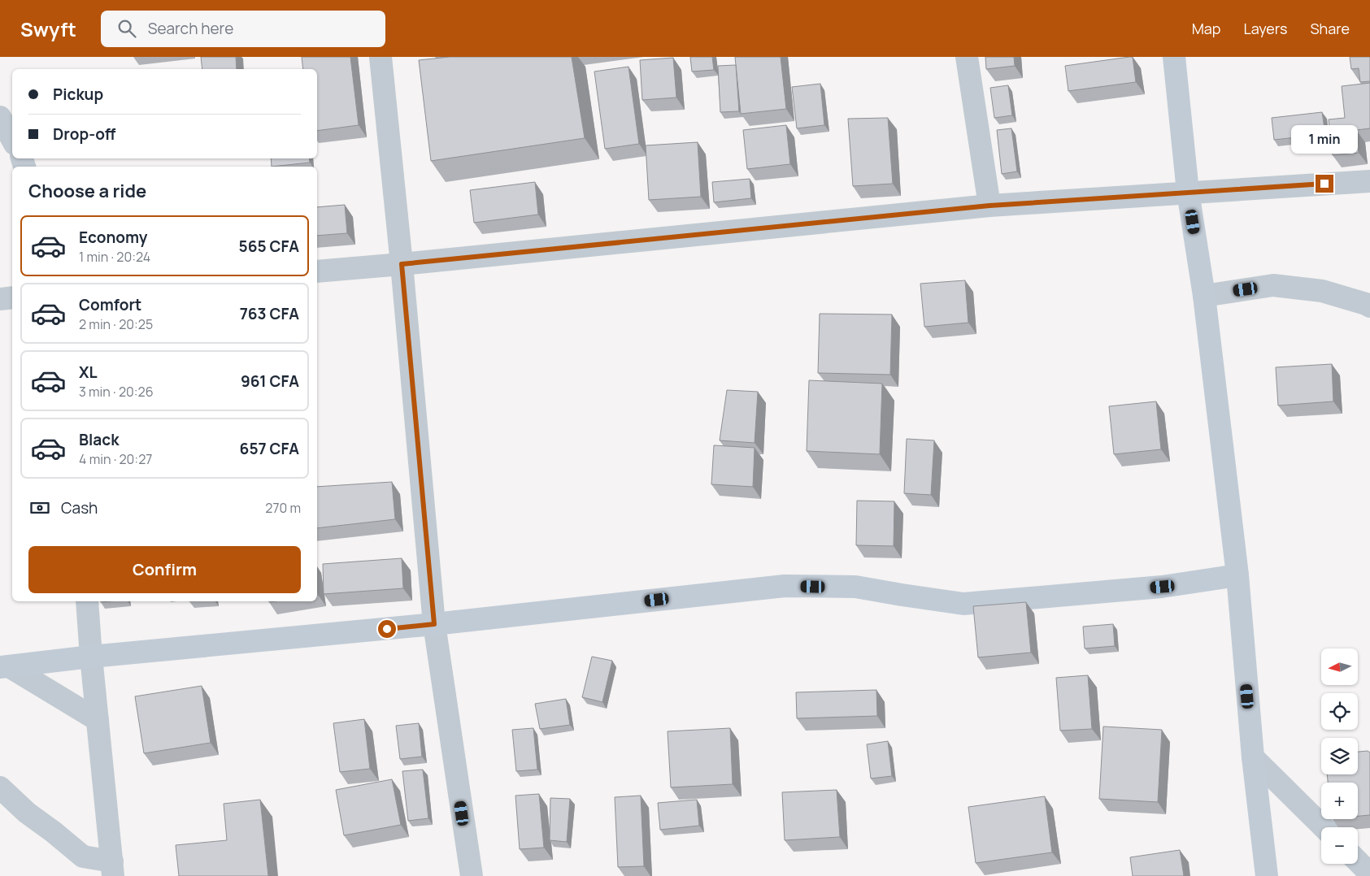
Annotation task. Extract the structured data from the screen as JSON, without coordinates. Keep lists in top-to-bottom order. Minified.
{"north":"left","page":{"header":"Swyft","search":"Search here","nav":["Map","Layers","Share"],"banner":["Pickup","Drop-off"],"bubble":"1 min","heading":"Choose a ride","list":[{"name":"Economy","note":"1 min · 20:24","value":"565 CFA"},{"name":"Comfort","note":"2 min · 20:25","value":"763 CFA"},{"name":"XL","note":"3 min · 20:26","value":"961 CFA"},{"name":"Black","note":"4 min · 20:27","value":"657 CFA"}],"pay":["Cash","270 m"],"buttons":"Confirm","map_buttons":["+","−"]}}
